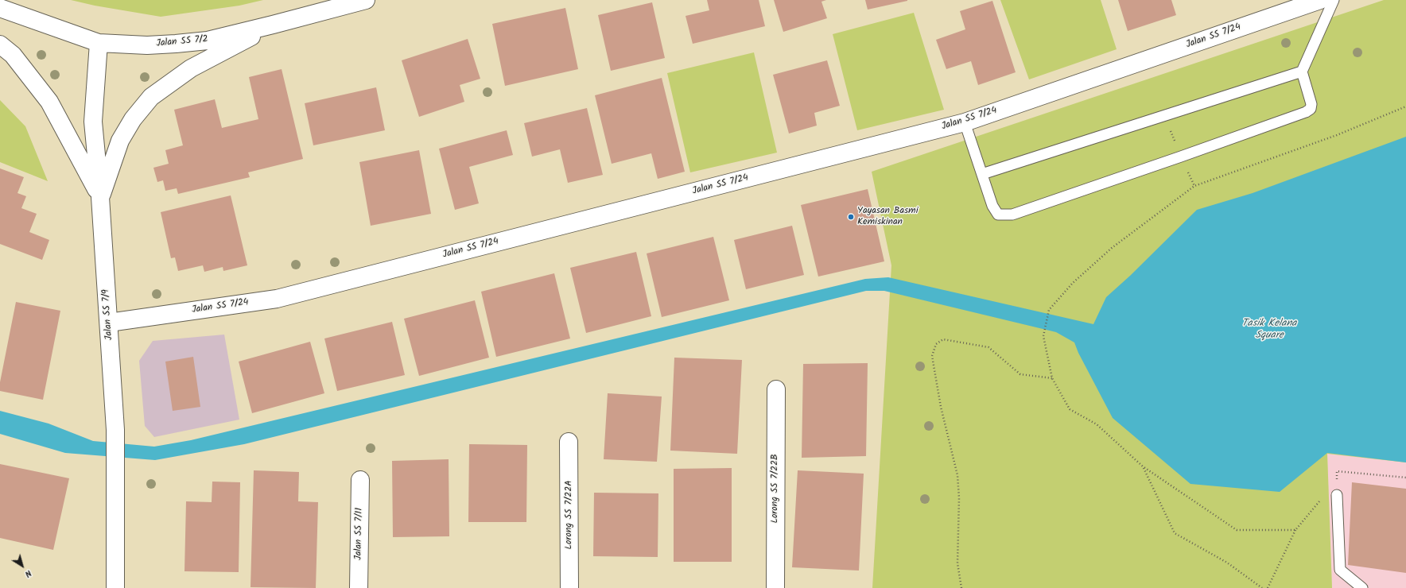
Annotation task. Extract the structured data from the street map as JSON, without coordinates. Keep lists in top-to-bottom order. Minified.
{"streets":{"street":["Jalan SS 7/24","Jalan SS 7/2","Jalan SS 7/9","Lorong SS 7/22B","Lorong SS 7/22A","Jalan SS 7/11"]},"crossings":[["Jalan SS 7/24","Jalan SS 7/9"],["Jalan SS 7/2","Jalan SS 7/9"]],"water":["Tasik Kelana Square"],"places":["Yayasan Basmi Kemiskinan"],"north":"bottom right"}
